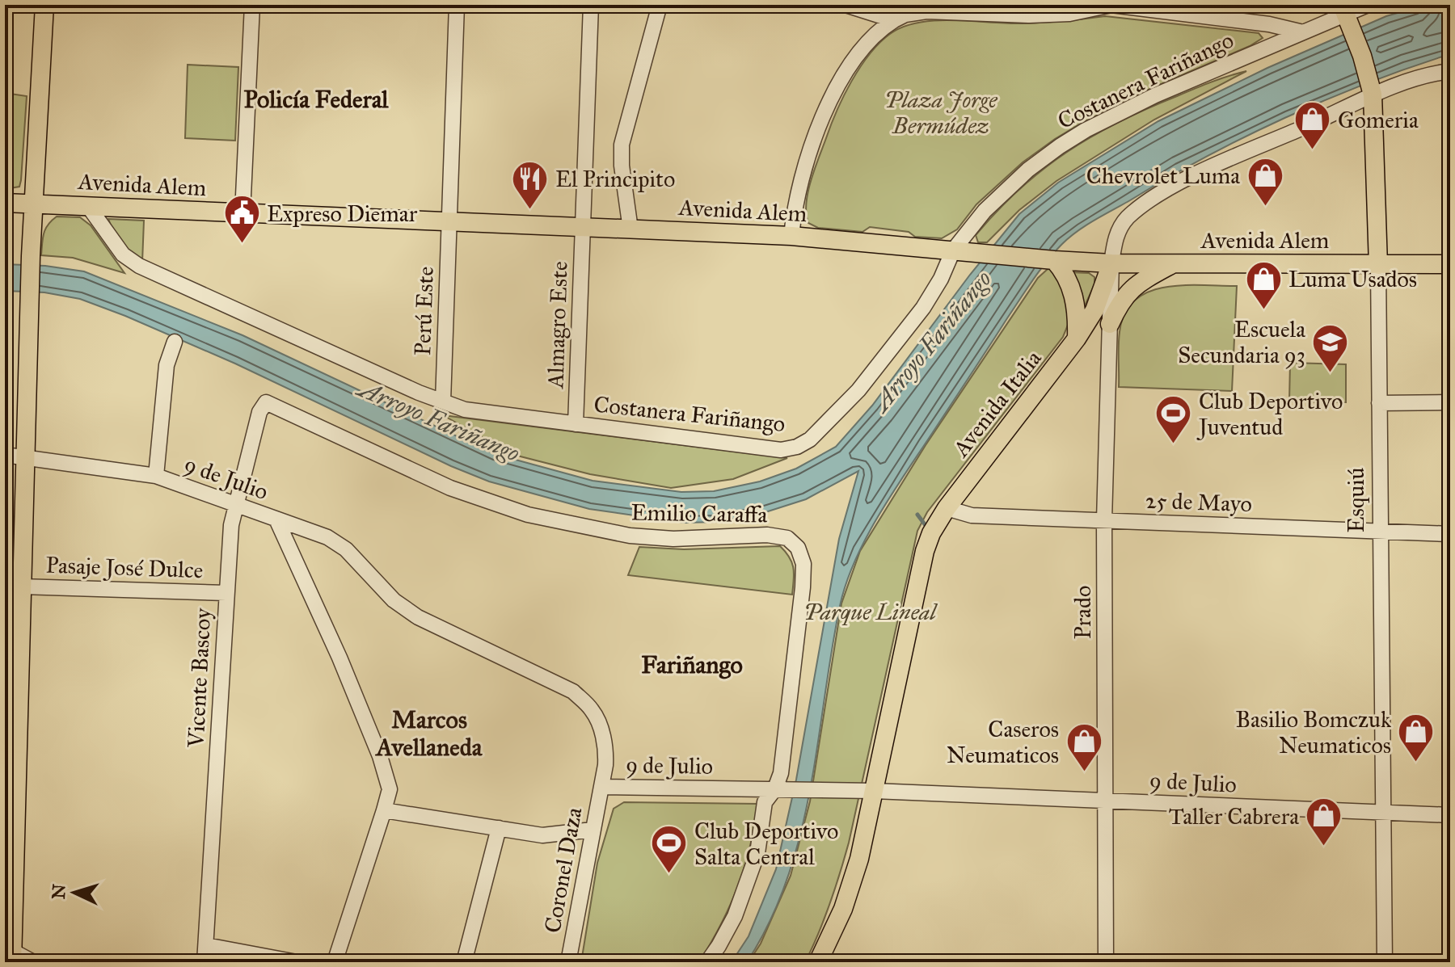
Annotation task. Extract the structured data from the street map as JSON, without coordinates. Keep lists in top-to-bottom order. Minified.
{"streets":{"main road":["Avenida Alem","Avenida Italia","Esquiú"],"street":["Costanera Fariñango","Perú Este","Almagro Este","9 de Julio","25 de Mayo","Emilio Caraffa","Pasaje José Dulce","Prado","Vicente Bascoy","Coronel Daza"]},"crossings":[["Costanera Fariñango","Avenida Alem"],["Costanera Fariñango","Perú Este"],["Costanera Fariñango","Almagro Este"],["Costanera Fariñango","Esquiú"],["Avenida Alem","Perú Este"],["Avenida Alem","Almagro Este"],["Avenida Alem","Avenida Italia"],["Avenida Alem","Esquiú"],["Avenida Alem","Prado"],["Avenida Italia","9 de Julio"],["Avenida Italia","Esquiú"],["Avenida Italia","25 de Mayo"],["Avenida Italia","Prado"],["9 de Julio","Esquiú"],["9 de Julio","Emilio Caraffa"],["9 de Julio","Prado"],["9 de Julio","Vicente Bascoy"],["9 de Julio","Coronel Daza"],["Esquiú","25 de Mayo"],["25 de Mayo","Prado"],["Emilio Caraffa","Vicente Bascoy"],["Pasaje José Dulce","Vicente Bascoy"]],"districts":["Policía Federal","Fariñango","Marcos Avellaneda"],"water":["Arroyo Fariñango"],"parks":["Plaza Jorge Bermúdez","Parque Lineal"],"places":{"shop":["Gomeria","Chevrolet Luma","Luma Usados","Basilio Bomczuk Neumaticos","Caseros Neumaticos","Taller Cabrera"],"restaurant":["El Principito"],"public building":["Expreso Diemar"],"school or university":["Escuela Secundaria 93"],"sports":["Club Deportivo Juventud","Club Deportivo Salta Central"]},"north":"left"}
